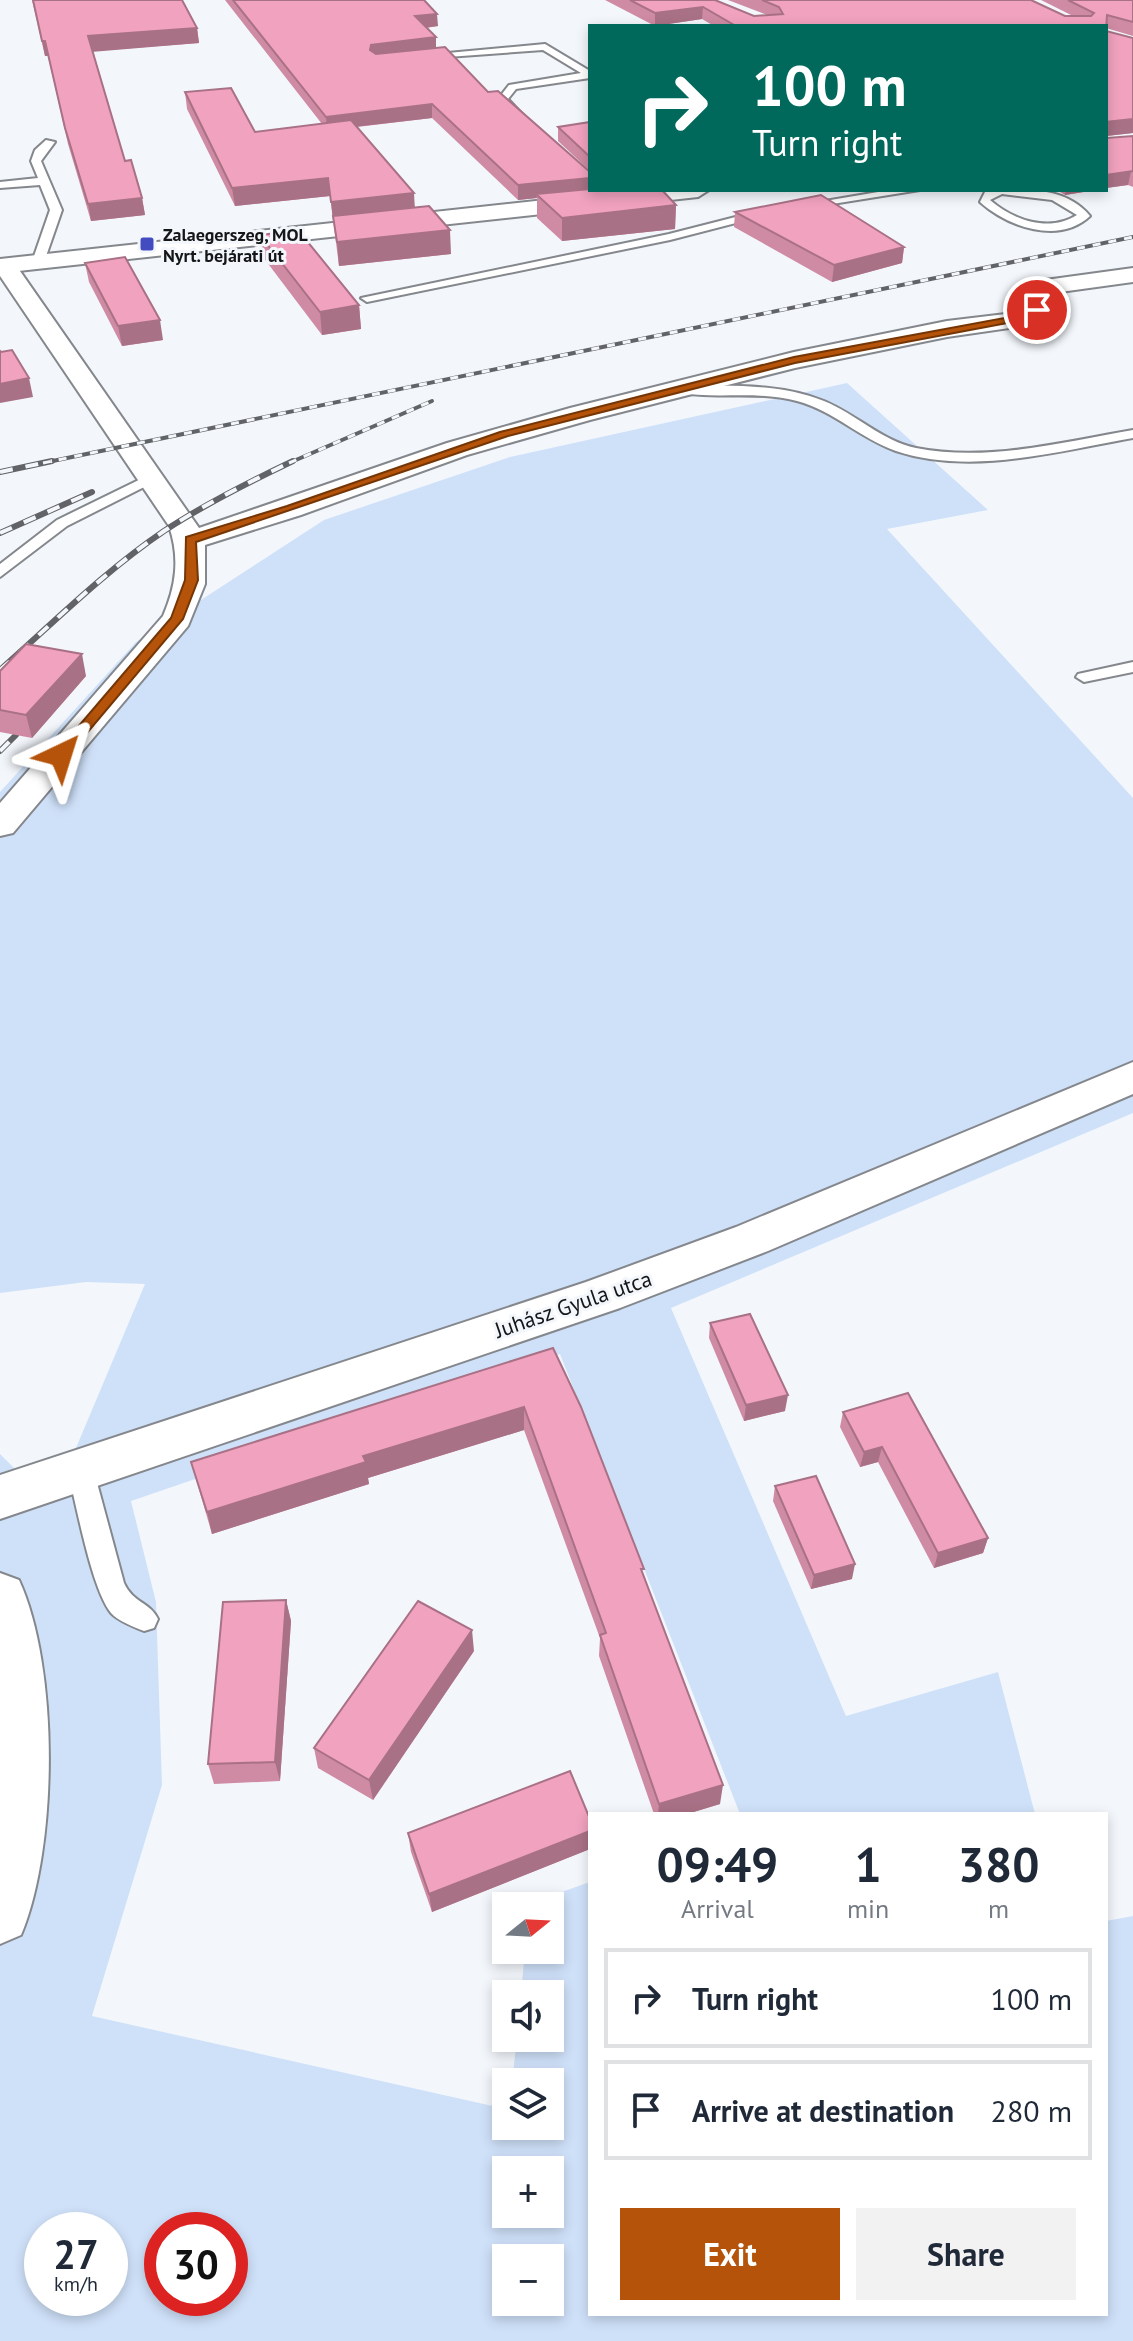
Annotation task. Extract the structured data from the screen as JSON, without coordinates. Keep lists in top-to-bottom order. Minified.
{"streets":{"street":["Juhász Gyula utca"]},"places":{"transit":["Zalaegerszeg, MOL Nyrt. bejárati út"]},"north":"right","page":{"turn":["100 m","Turn right"],"eta":["09:49","Arrival","1","min","380","m"],"map_buttons":["+","−"],"list":[{"name":"Turn right","value":"100 m"},{"name":"Arrive at destination","value":"280 m"}],"buttons":["Exit","Share"],"speed":"27 km/h","limit":"30"}}
